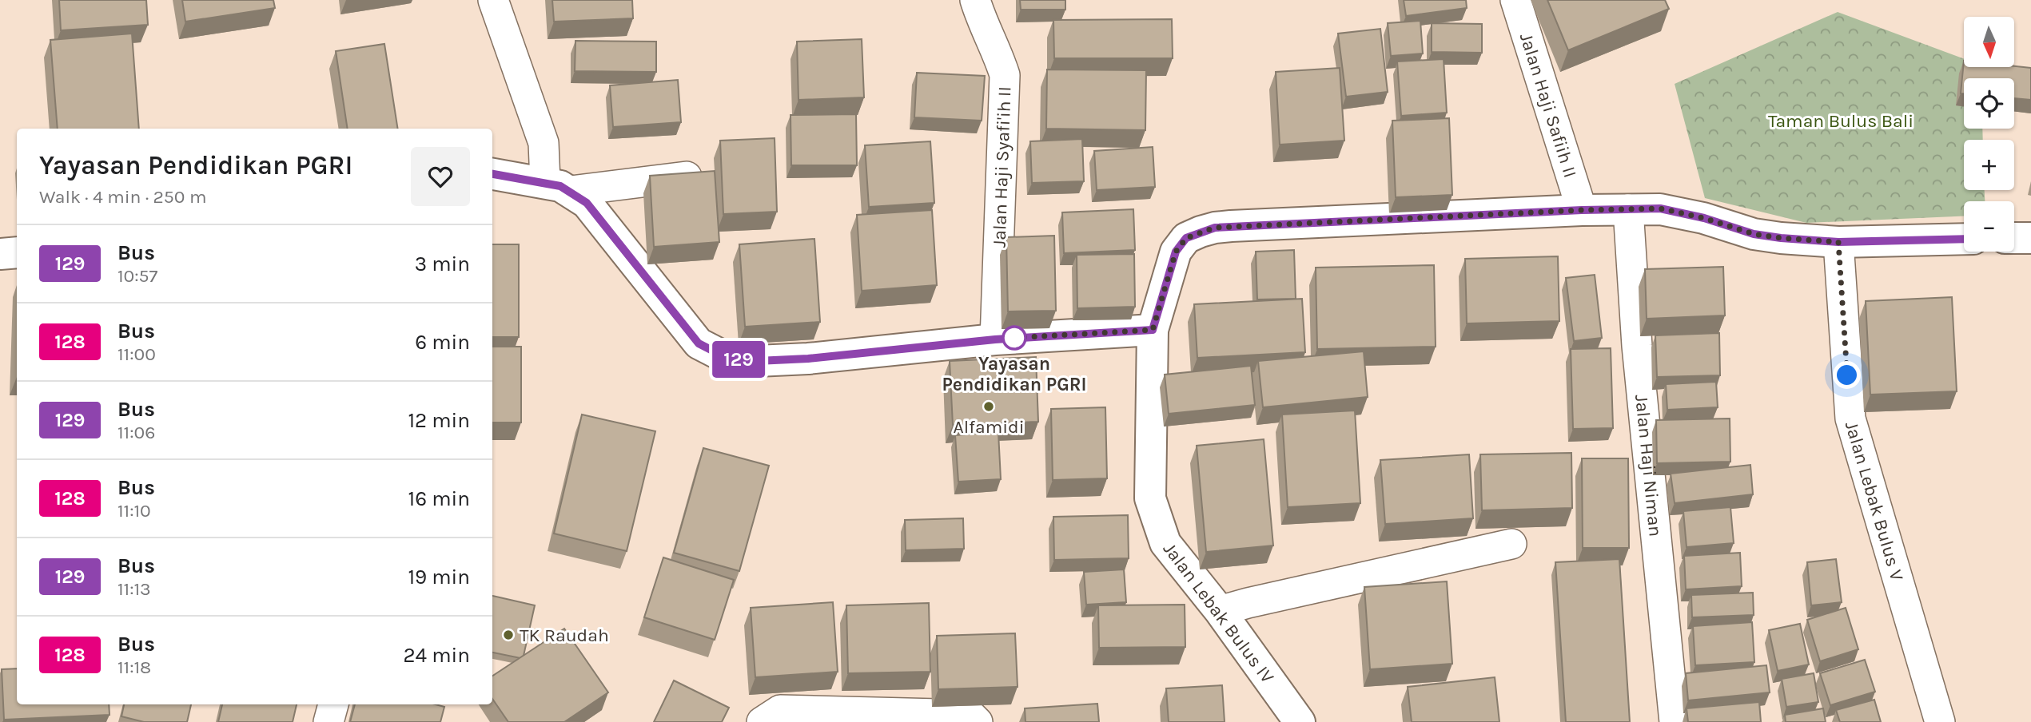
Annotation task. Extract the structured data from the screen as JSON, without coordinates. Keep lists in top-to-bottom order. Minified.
{"streets":{"street":["Jalan Haji Safiih II","Jalan Haji Syafi'ih II","Jalan Haji Niman","Jalan Lebak Bulus V","Jalan Lebak Bulus IV"]},"crossings":[["Jalan Haji Safiih II","Jalan Lebak Bulus IV"],["Jalan Haji Niman","Jalan Lebak Bulus IV"],["Jalan Lebak Bulus V","Jalan Lebak Bulus IV"]],"parks":["Taman Bulus Bali"],"places":["Yayasan Pendidikan PGRI","Alfamidi","TK Raudah"],"lines":["bus line 129"],"north":"bottom","page":{"on_map":"129","map_buttons":["+","−"],"heading":["Yayasan Pendidikan PGRI","Walk · 4 min · 250 m"],"list":[{"mark":"129","name":"Bus","note":"10:57","value":"3 min"},{"mark":"128","name":"Bus","note":"11:00","value":"6 min"},{"mark":"129","name":"Bus","note":"11:06","value":"12 min"},{"mark":"128","name":"Bus","note":"11:10","value":"16 min"},{"mark":"129","name":"Bus","note":"11:13","value":"19 min"},{"mark":"128","name":"Bus","note":"11:18","value":"24 min"}]}}
